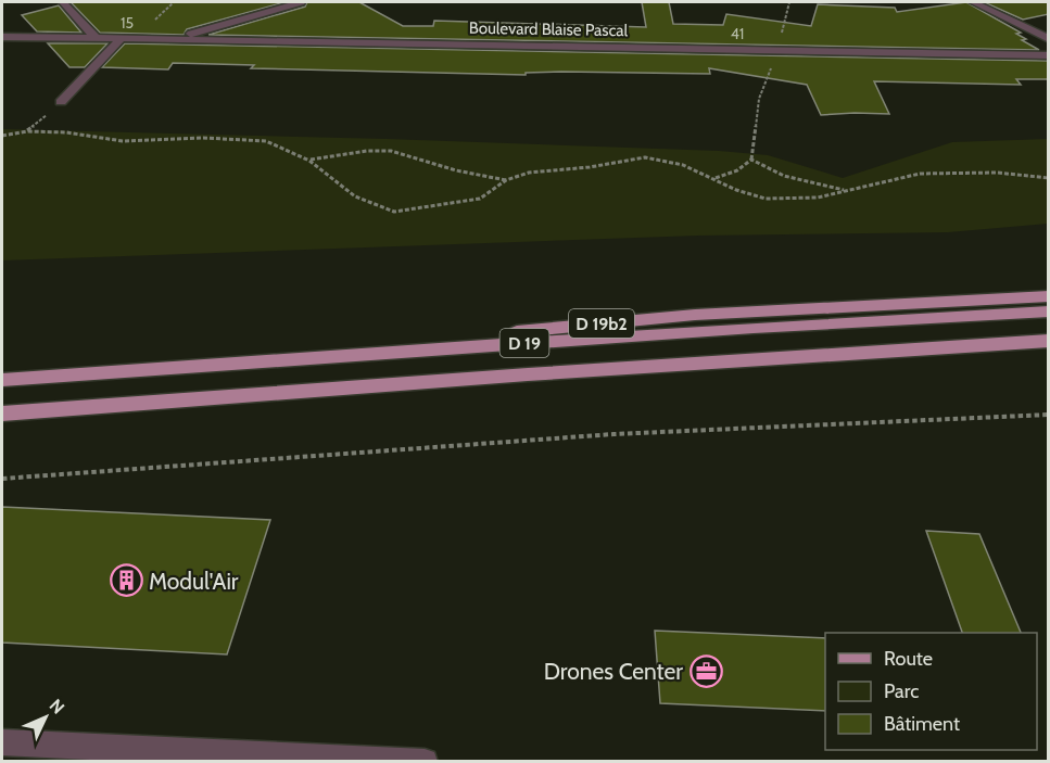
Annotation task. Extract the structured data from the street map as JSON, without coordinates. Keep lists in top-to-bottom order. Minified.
{"streets":{"main road":["D 19b2","D 19"],"street":["Boulevard Blaise Pascal"]},"crossings":[["D 19b2","D 19"]],"places":{"building":["Modul'Air"],"office":["Drones Center"]},"house_numbers":["15","41"],"legend":["Route","Parc","Bâtiment"],"north":"top right"}
